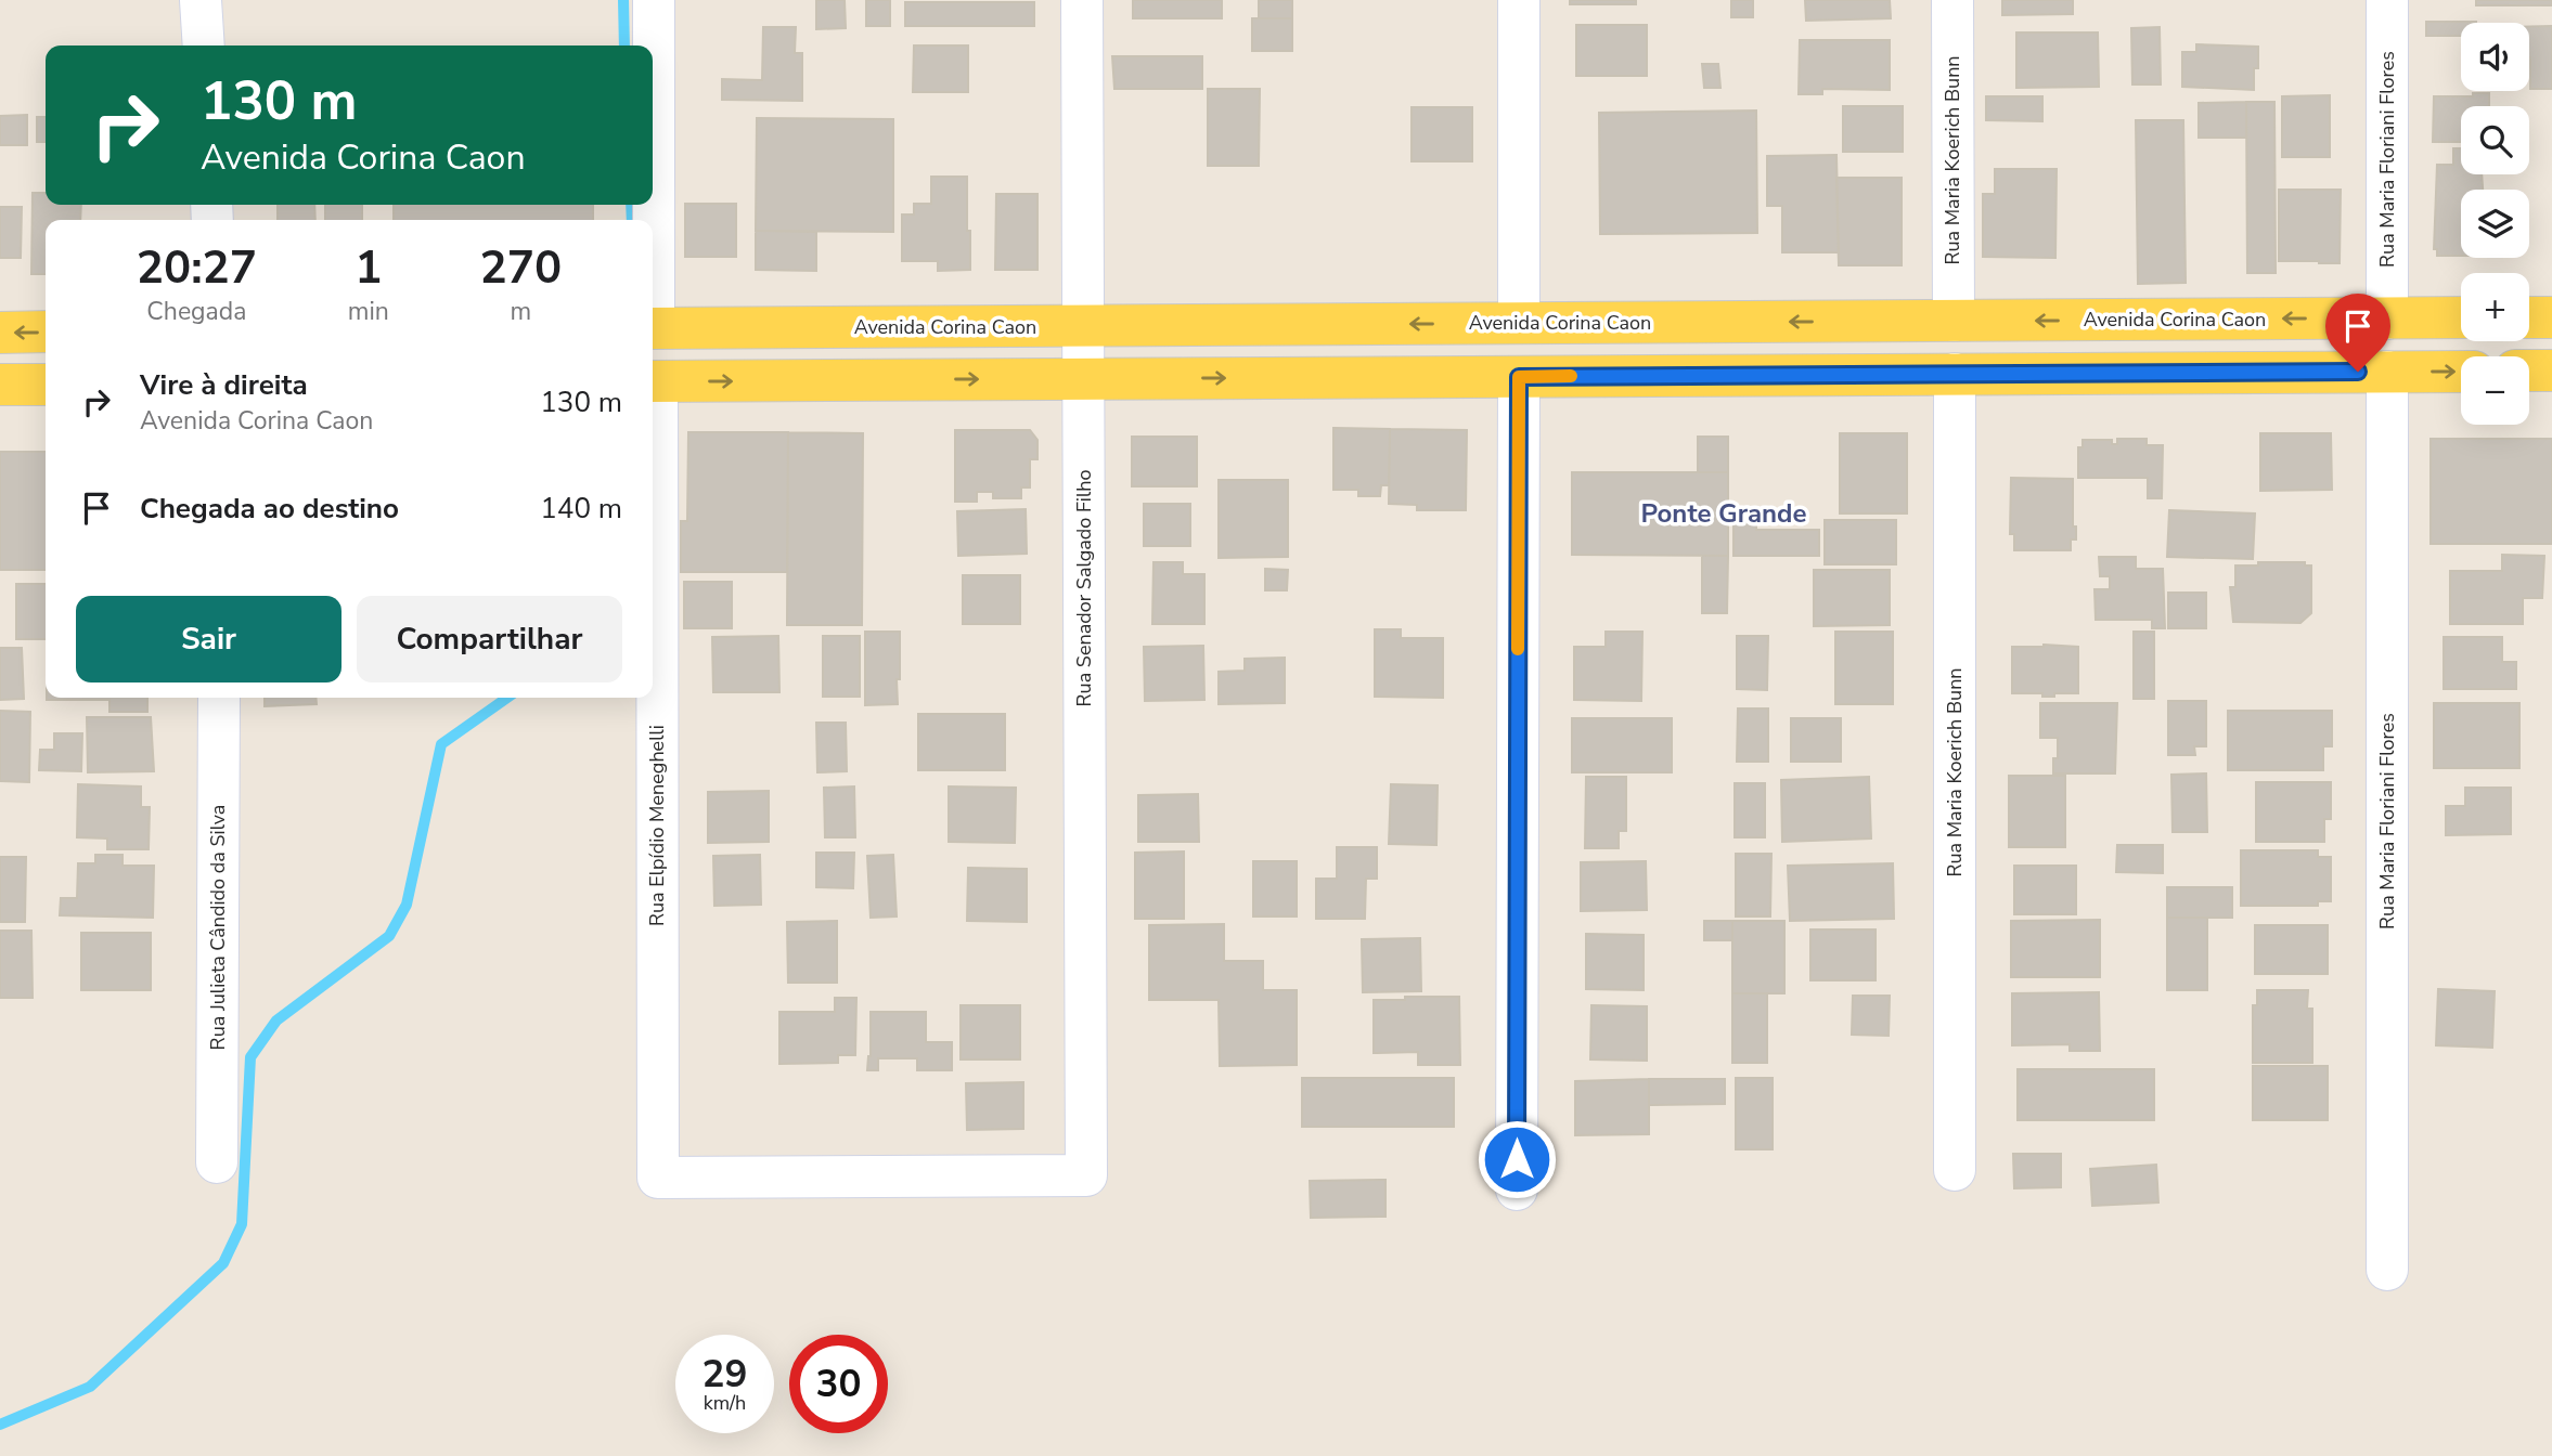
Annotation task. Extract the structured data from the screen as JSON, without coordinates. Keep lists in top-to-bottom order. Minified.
{"streets":{"main road":["Avenida Corina Caon"],"street":["Rua Maria Floriani Flores","Rua Maria Koerich Bunn","Rua Senador Salgado Filho","Rua Elpídio Meneghelli","Rua Julieta Cândido da Silva"]},"crossings":[["Rua Maria Floriani Flores","Avenida Corina Caon"],["Rua Maria Koerich Bunn","Avenida Corina Caon"],["Avenida Corina Caon","Rua Senador Salgado Filho"],["Rua Senador Salgado Filho","Rua Elpídio Meneghelli"]],"districts":["Ponte Grande"],"page":{"map_buttons":["+","−"],"turn":["130 m","Avenida Corina Caon"],"eta":["20:27","Chegada","1","min","270","m"],"list":[{"name":"Vire à direita","note":"Avenida Corina Caon","value":"130 m"},{"name":"Chegada ao destino","value":"140 m"}],"buttons":["Sair","Compartilhar"],"speed":"29 km/h","limit":"30"}}
